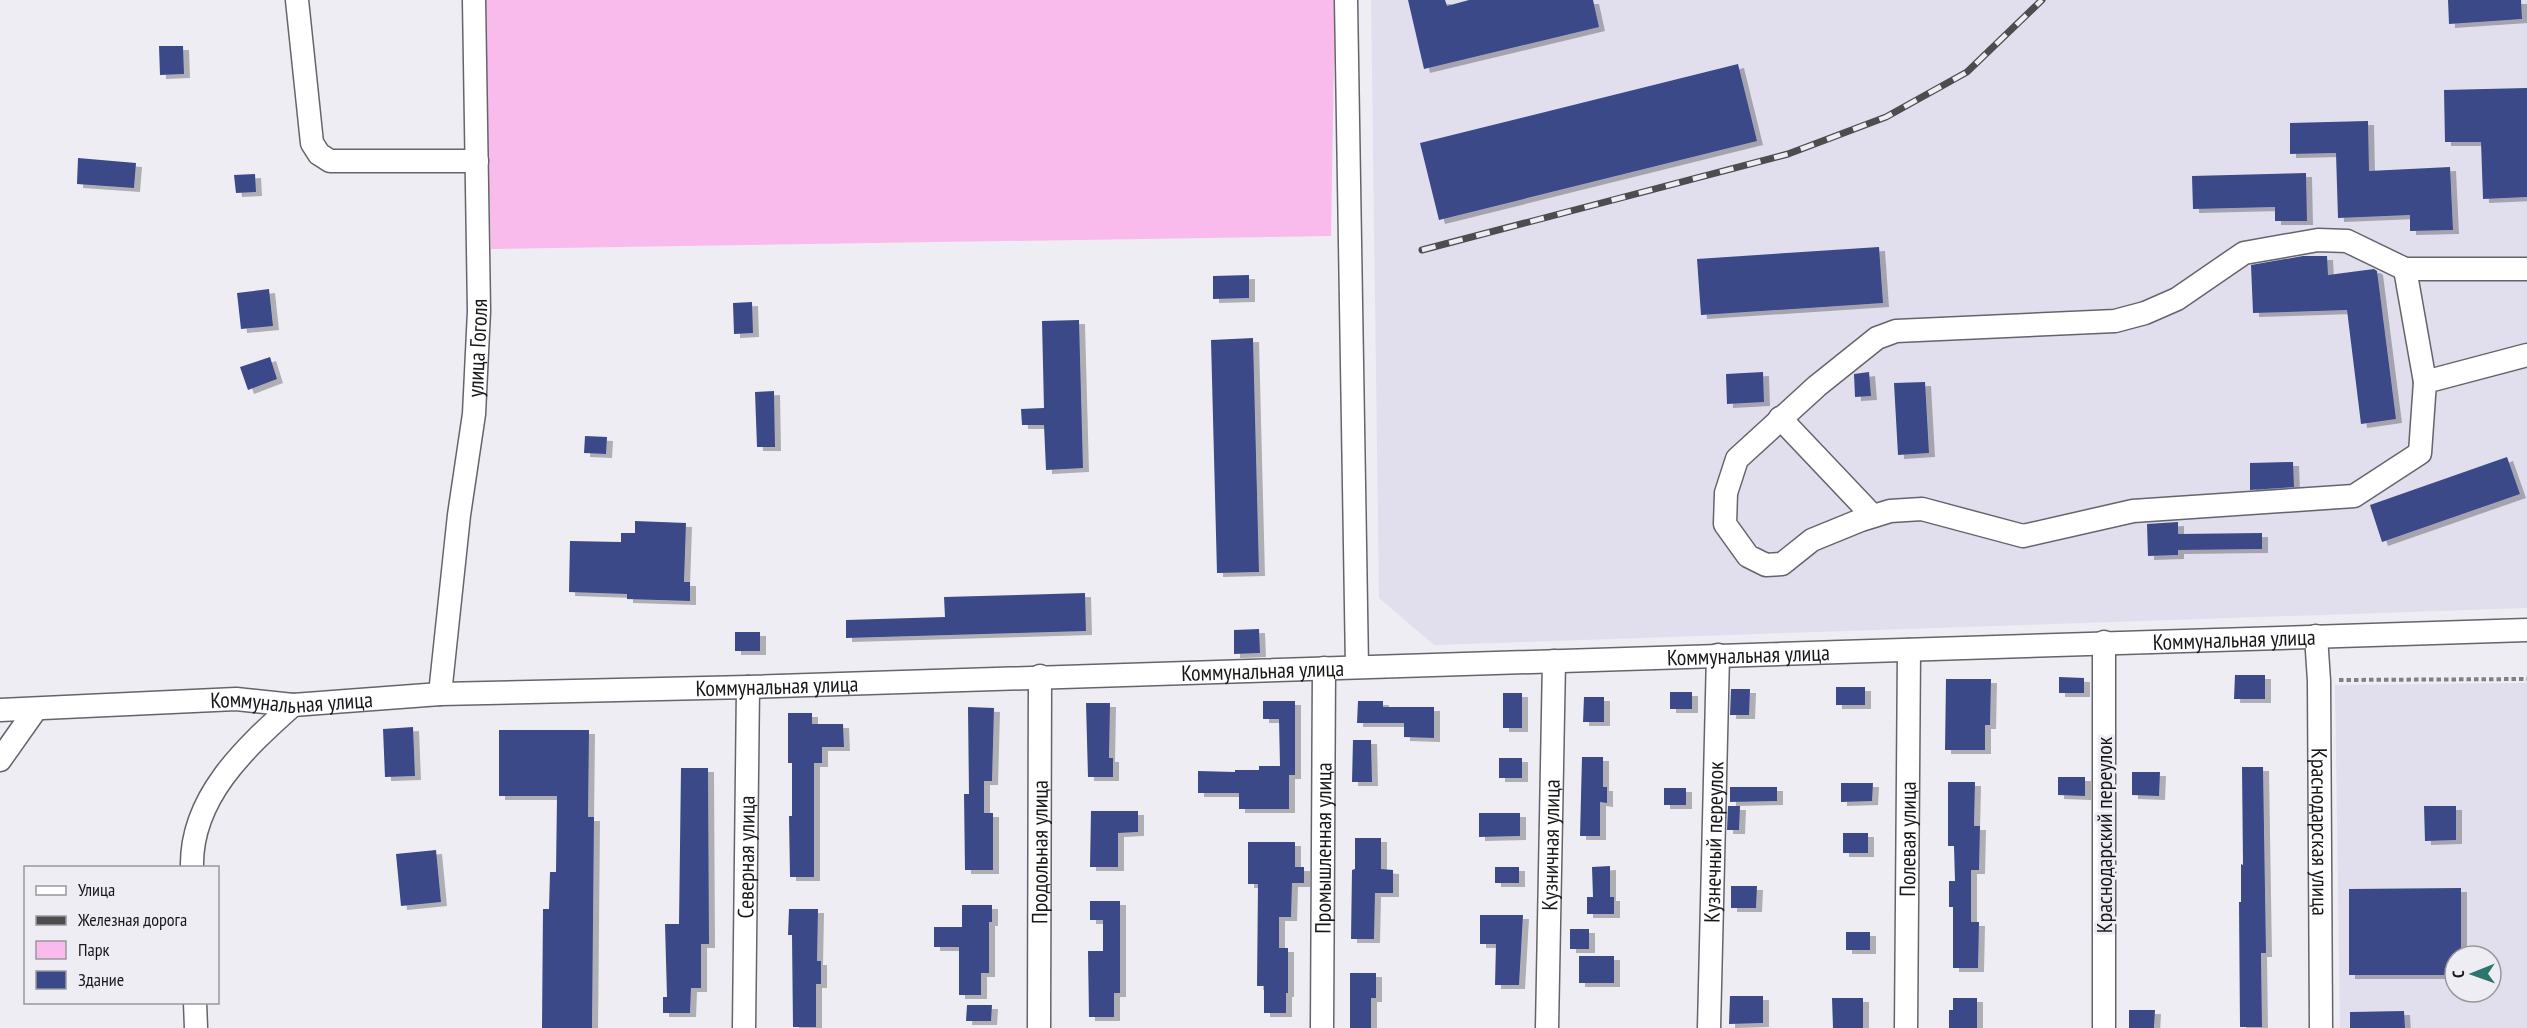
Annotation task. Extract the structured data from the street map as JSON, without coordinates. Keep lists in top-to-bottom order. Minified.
{"streets":{"street":["улица Гоголя","Коммунальная улица","Краснодарская улица","Краснодарский переулок","Полевая улица","Кузнечный переулок","Кузничная улица","Промышленная улица","Продольная улица","Северная улица"]},"crossings":[["улица Гоголя","Коммунальная улица"],["Коммунальная улица","Краснодарская улица"],["Коммунальная улица","Краснодарский переулок"],["Коммунальная улица","Полевая улица"],["Коммунальная улица","Кузнечный переулок"],["Коммунальная улица","Кузничная улица"],["Коммунальная улица","Промышленная улица"],["Коммунальная улица","Продольная улица"],["Коммунальная улица","Северная улица"]],"legend":["Улица","Железная дорога","Парк","Здание"],"north":"left"}
